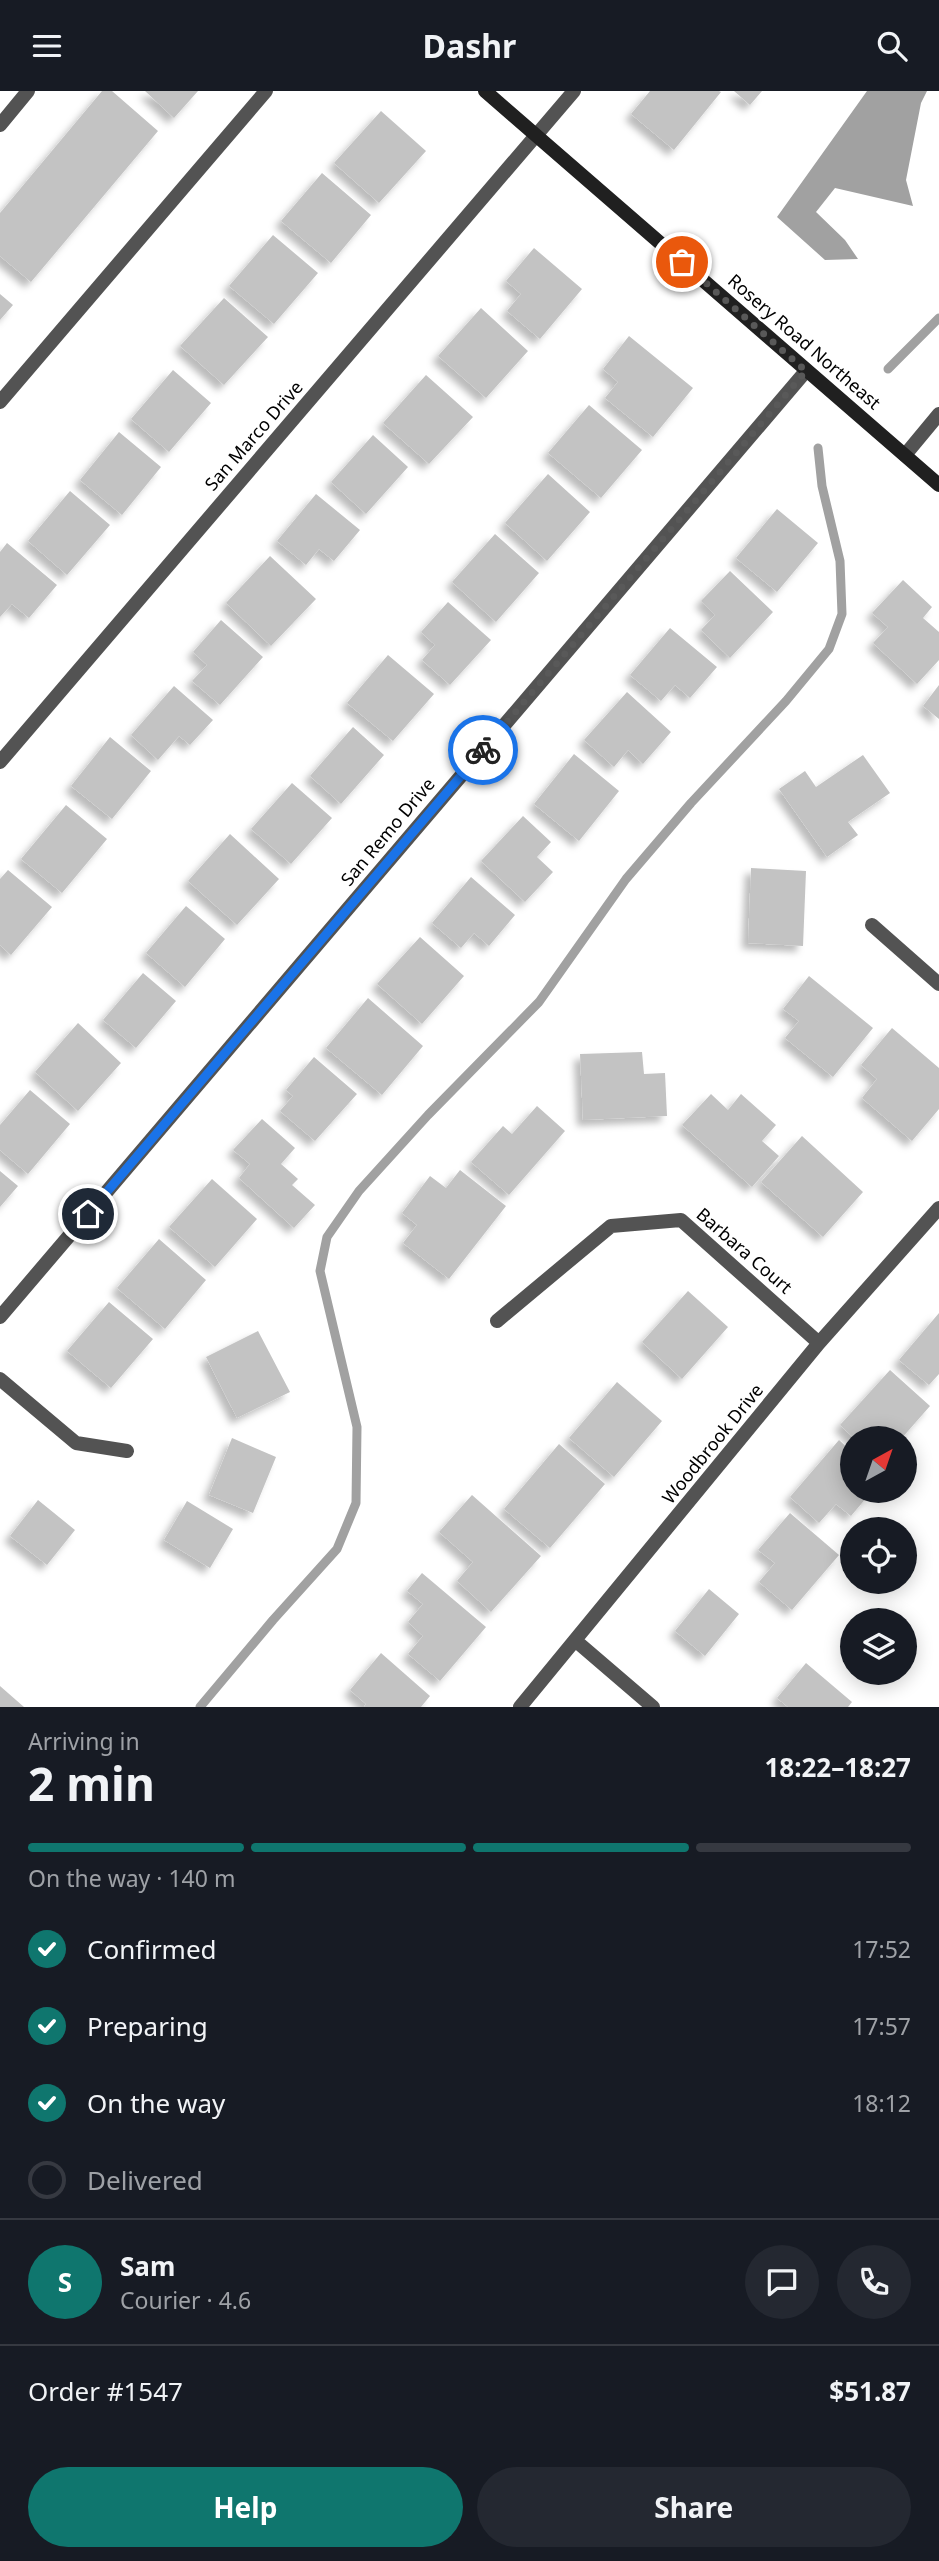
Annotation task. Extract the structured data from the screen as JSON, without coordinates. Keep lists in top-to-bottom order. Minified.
{"streets":{"street":["Rosery Road Northeast","San Marco Drive","San Remo Drive","Barbara Court","Woodbrook Drive"]},"crossings":[["Rosery Road Northeast","San Marco Drive"],["Rosery Road Northeast","San Remo Drive"],["Barbara Court","Woodbrook Drive"]],"north":"top right","page":{"header":"Dashr","heading":["2 min","Arriving in","18:22–18:27"],"panel":["Sam","Courier · 4.6","Order #1547","$51.87"],"bar":"On the way · 140 m","list":[["Confirmed","17:52"],["Preparing","17:57"],["On the way","18:12"],"Delivered"],"round":"S","buttons":["Help","Share"]}}
